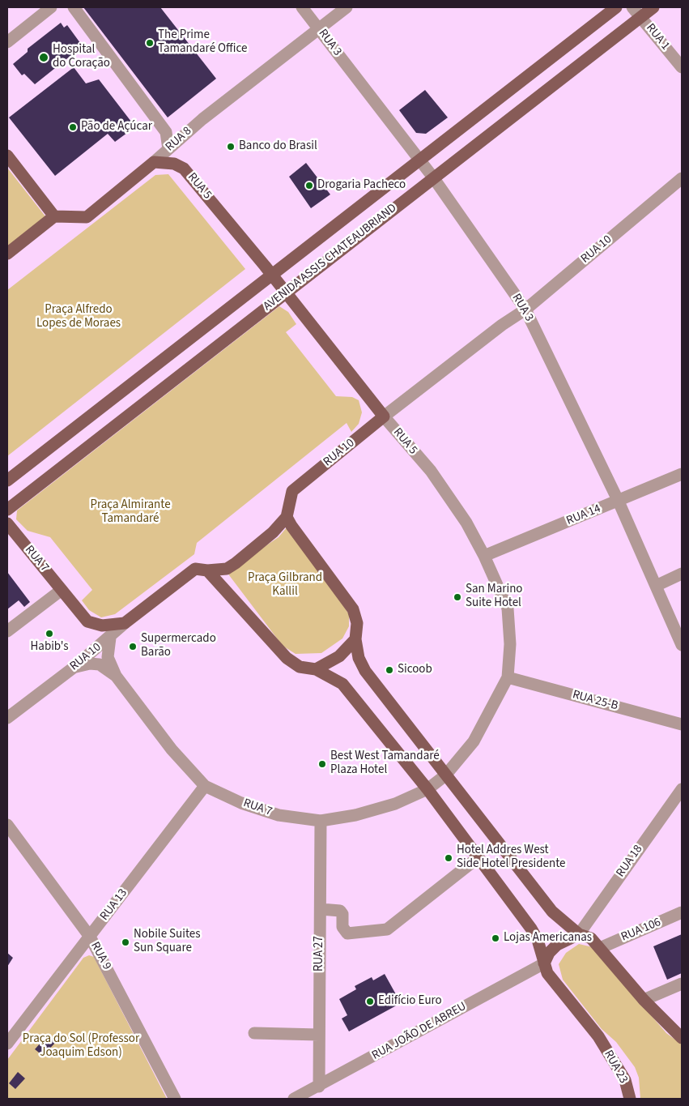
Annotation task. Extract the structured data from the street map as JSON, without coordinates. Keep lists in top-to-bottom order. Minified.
{"streets":{"main road":["RUA 8","RUA 5","RUA 10","AVENIDA ASSIS CHATEAUBRIAND","RUA 7","RUA 23"],"street":["RUA 1","RUA 3","RUA 14","RUA 25-B","RUA 18","RUA 13","RUA 106","RUA 27","RUA 9","RUA JOÃO DE ABREU"]},"crossings":[["RUA 1","AVENIDA ASSIS CHATEAUBRIAND"],["RUA 3","RUA 8"],["RUA 3","RUA 10"],["RUA 3","AVENIDA ASSIS CHATEAUBRIAND"],["RUA 3","RUA 14"],["RUA 8","RUA 5"],["RUA 5","RUA 10"],["RUA 5","AVENIDA ASSIS CHATEAUBRIAND"],["RUA 5","RUA 14"],["RUA 5","RUA 7"],["RUA 5","RUA 25-B"],["RUA 10","RUA 7"],["RUA 10","RUA 23"],["RUA 7","RUA 13"],["RUA 7","RUA 27"],["RUA 7","RUA 23"],["RUA 13","RUA 9"],["RUA 27","RUA JOÃO DE ABREU"],["RUA JOÃO DE ABREU","RUA 23"]],"parks":["Praça Alfredo Lopes de Moraes","Praça Almirante Tamandaré","Praça Gilbrand Kallil","Praça do Sol (Professor Joaquim Edson)"],"places":["The Prime Tamandaré Office","Hospital do Coração","Pão de Açúcar","Banco do Brasil","Drogaria Pacheco","San Marino Suite Hotel","Habib's","Supermercado Barão","Sicoob","Best West Tamandaré Plaza Hotel","Hotel Addres West Side Hotel Presidente","Lojas Americanas","Nobile Suites Sun Square","Edifício Euro"]}
